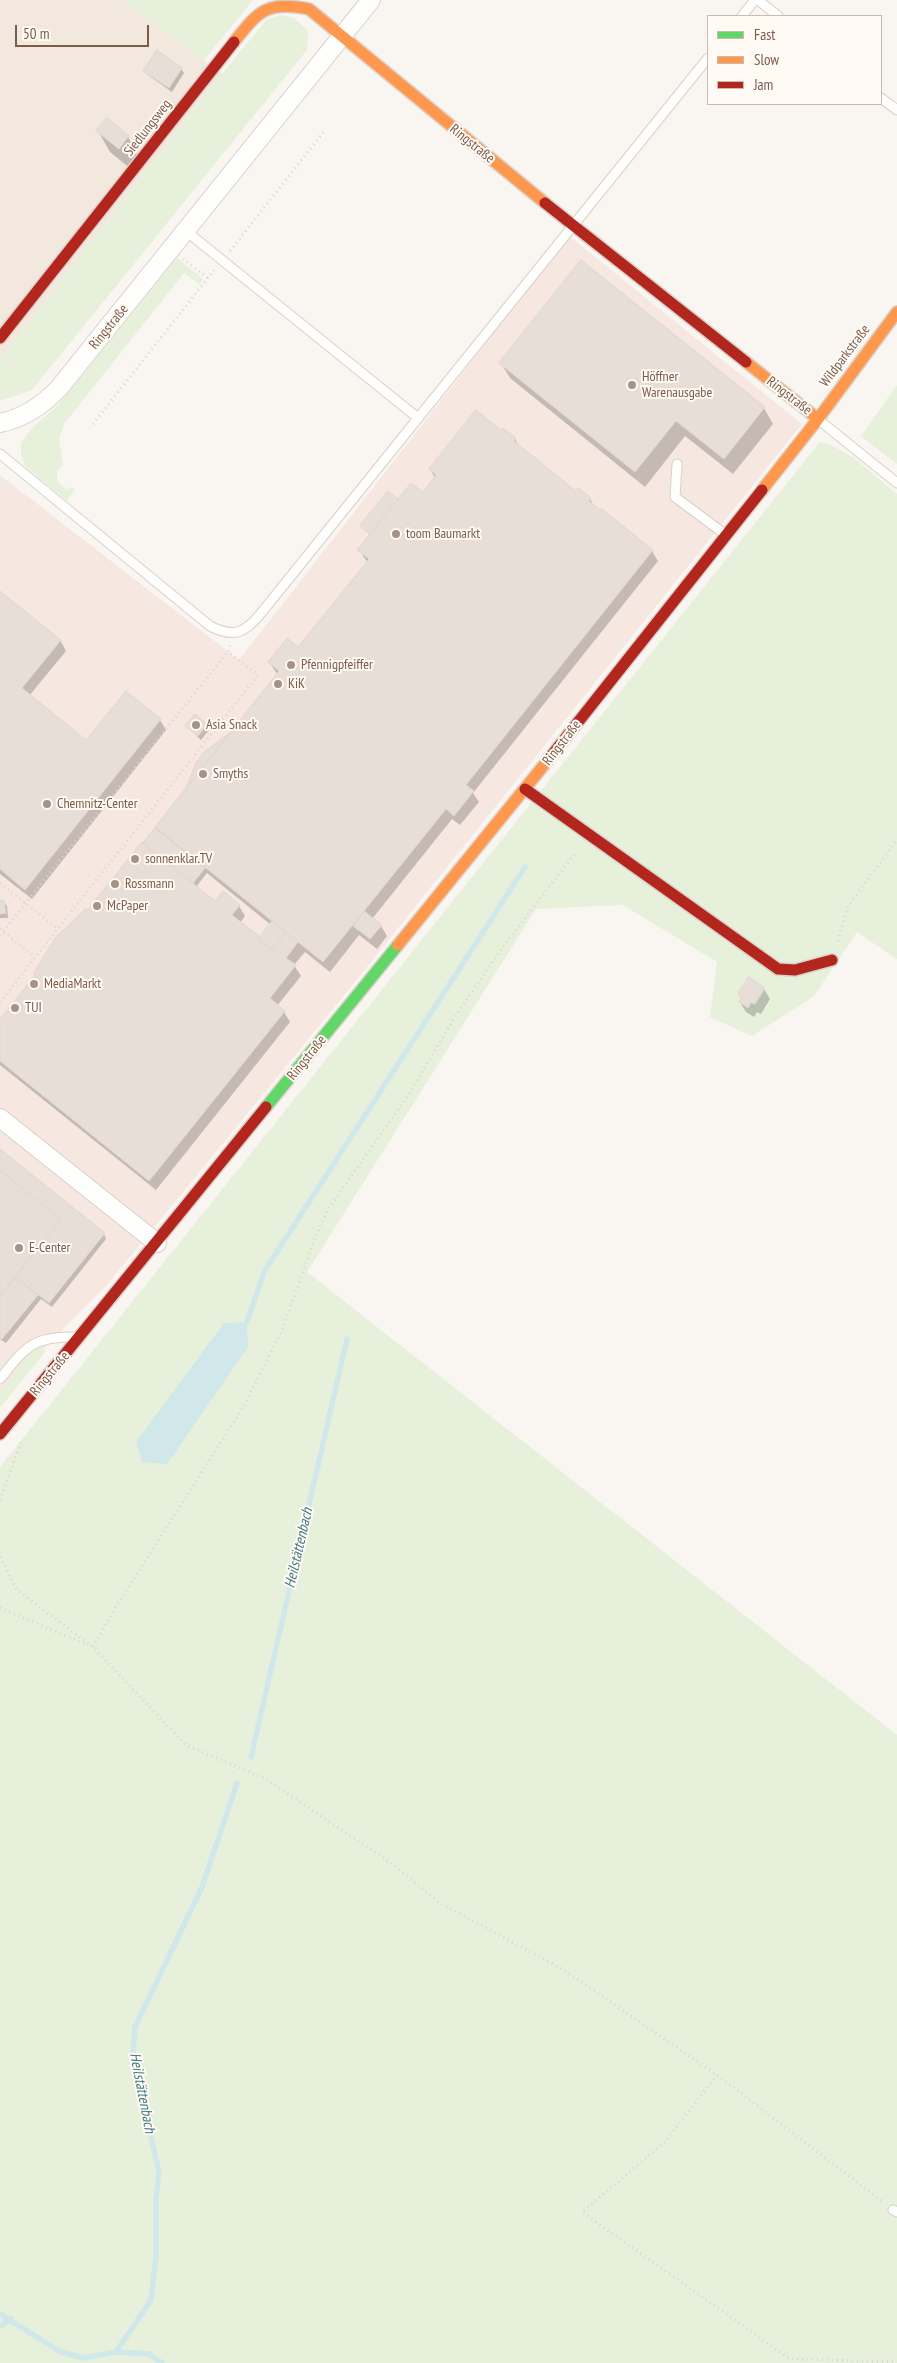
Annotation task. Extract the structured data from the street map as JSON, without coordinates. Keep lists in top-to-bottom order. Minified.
{"streets":{"street":["Siedlungsweg","Ringstraße","Wildparkstraße"]},"crossings":[["Siedlungsweg","Ringstraße"],["Ringstraße","Wildparkstraße"]],"water":["Heilstättenbach"],"places":["Höffner Warenausgabe","toom Baumarkt","Pfennigpfeiffer","KiK","Asia Snack","Smyths","Chemnitz-Center","sonnenklar.TV","Rossmann","McPaper","MediaMarkt","TUI","E-Center"],"legend":["Fast","Slow","Jam"],"scale_bar":"50 m"}
